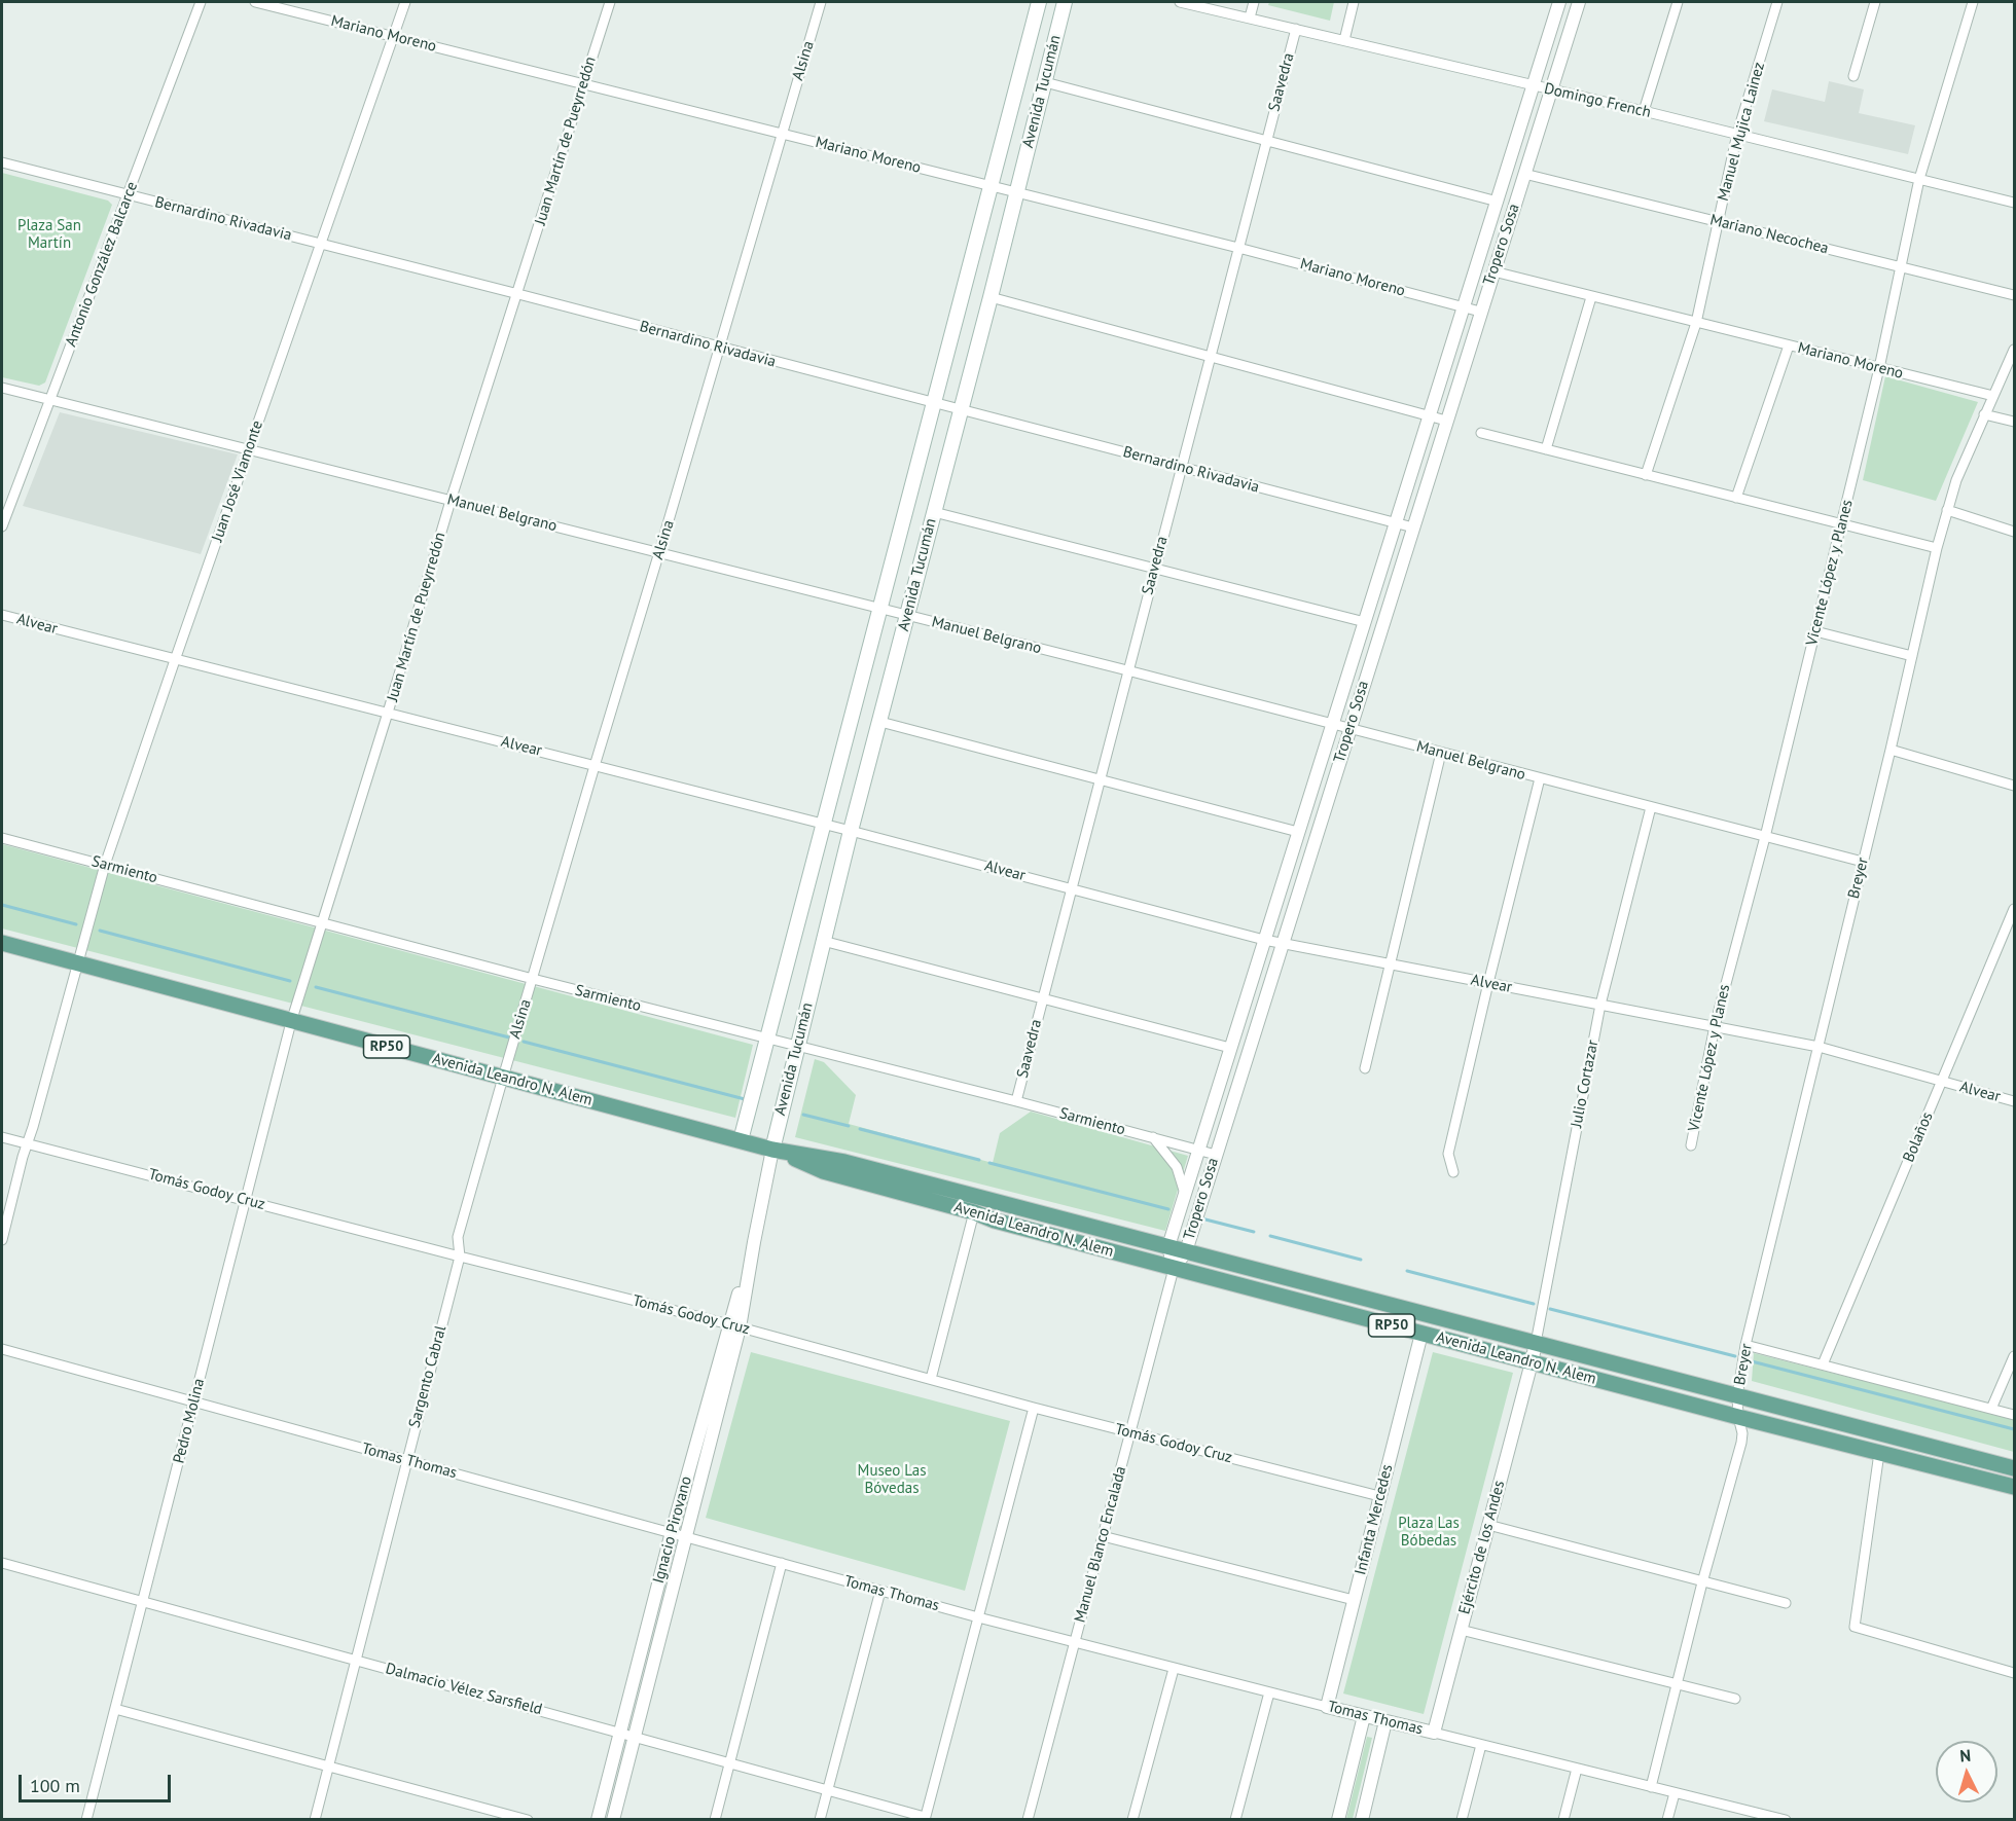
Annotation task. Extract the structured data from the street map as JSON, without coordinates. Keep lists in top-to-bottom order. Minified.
{"streets":{"main road":["Avenida Tucumán","RP50","Avenida Leandro N. Alem"],"street":["Mariano Moreno","Alsina","Saavedra","Domingo French","Manuel Mujica Lainez","Juan Martín de Pueyrredón","Bernardino Rivadavia","Mariano Necochea","Tropero Sosa","Antonio González Balcarce","Juan José Viamonte","Manuel Belgrano","Vicente López y Planes","Alvear","Sarmiento","Breyer","Julio Cortazar","Bolaños","Tomás Godoy Cruz","Sargento Cabral","Pedro Molina","Tomas Thomas","Infanta Mercedes","Ignacio Pirovano","Manuel Blanco Encalada","Ejército de los Andes","Dalmacio Vélez Sarsfield"]},"crossings":[["Mariano Moreno","Alsina"],["Mariano Moreno","Saavedra"],["Mariano Moreno","Avenida Tucumán"],["Mariano Moreno","Manuel Mujica Lainez"],["Mariano Moreno","Juan Martín de Pueyrredón"],["Mariano Moreno","Tropero Sosa"],["Mariano Moreno","Juan José Viamonte"],["Mariano Moreno","Vicente López y Planes"],["Mariano Moreno","Breyer"],["Alsina","Bernardino Rivadavia"],["Alsina","Manuel Belgrano"],["Alsina","Alvear"],["Alsina","Sarmiento"],["Alsina","Avenida Leandro N. Alem"],["Alsina","Sargento Cabral"],["Saavedra","Domingo French"],["Saavedra","Bernardino Rivadavia"],["Saavedra","Manuel Belgrano"],["Saavedra","Alvear"],["Saavedra","Sarmiento"],["Avenida Tucumán","Bernardino Rivadavia"],["Avenida Tucumán","Manuel Belgrano"],["Avenida Tucumán","Alvear"],["Avenida Tucumán","Sarmiento"],["Avenida Tucumán","Avenida Leandro N. Alem"],["Avenida Tucumán","Ignacio Pirovano"],["Domingo French","Manuel Mujica Lainez"],["Domingo French","Tropero Sosa"],["Domingo French","Vicente López y Planes"],["Manuel Mujica Lainez","Mariano Necochea"],["Juan Martín de Pueyrredón","Bernardino Rivadavia"],["Juan Martín de Pueyrredón","Manuel Belgrano"],["Juan Martín de Pueyrredón","Alvear"],["Juan Martín de Pueyrredón","Sarmiento"],["Juan Martín de Pueyrredón","Avenida Leandro N. Alem"],["Juan Martín de Pueyrredón","Pedro Molina"],["Bernardino Rivadavia","Tropero Sosa"],["Bernardino Rivadavia","Antonio González Balcarce"],["Bernardino Rivadavia","Juan José Viamonte"],["Mariano Necochea","Tropero Sosa"],["Mariano Necochea","Vicente López y Planes"],["Tropero Sosa","Manuel Belgrano"],["Tropero Sosa","Alvear"],["Tropero Sosa","Sarmiento"],["Tropero Sosa","Avenida Leandro N. Alem"],["Tropero Sosa","Manuel Blanco Encalada"],["Antonio González Balcarce","Manuel Belgrano"],["Juan José Viamonte","Manuel Belgrano"],["Juan José Viamonte","Alvear"],["Juan José Viamonte","Sarmiento"],["Juan José Viamonte","Avenida Leandro N. Alem"],["Juan José Viamonte","Tomás Godoy Cruz"],["Manuel Belgrano","Vicente López y Planes"],["Manuel Belgrano","Breyer"],["Manuel Belgrano","Julio Cortazar"],["Vicente López y Planes","Alvear"],["Alvear","Breyer"],["Alvear","Julio Cortazar"],["Alvear","Bolaños"],["Breyer","Avenida Leandro N. Alem"],["Breyer","Tomas Thomas"],["Avenida Leandro N. Alem","Julio Cortazar"],["Avenida Leandro N. Alem","Sargento Cabral"],["Avenida Leandro N. Alem","Pedro Molina"],["Avenida Leandro N. Alem","Infanta Mercedes"],["Avenida Leandro N. Alem","Ignacio Pirovano"],["Avenida Leandro N. Alem","Manuel Blanco Encalada"],["Avenida Leandro N. Alem","Ejército de los Andes"],["Julio Cortazar","Ejército de los Andes"],["Tomás Godoy Cruz","Sargento Cabral"],["Tomás Godoy Cruz","Pedro Molina"],["Tomás Godoy Cruz","Infanta Mercedes"],["Tomás Godoy Cruz","Ignacio Pirovano"],["Tomás Godoy Cruz","Manuel Blanco Encalada"],["Sargento Cabral","Tomas Thomas"],["Sargento Cabral","Dalmacio Vélez Sarsfield"],["Pedro Molina","Tomas Thomas"],["Pedro Molina","Dalmacio Vélez Sarsfield"],["Tomas Thomas","Infanta Mercedes"],["Tomas Thomas","Ignacio Pirovano"],["Tomas Thomas","Manuel Blanco Encalada"],["Tomas Thomas","Ejército de los Andes"],["Ignacio Pirovano","Dalmacio Vélez Sarsfield"]],"parks":["Plaza San Martín","Museo Las Bóvedas","Plaza Las Bóbedas"],"scale_bar":"100 m","north":"top"}
